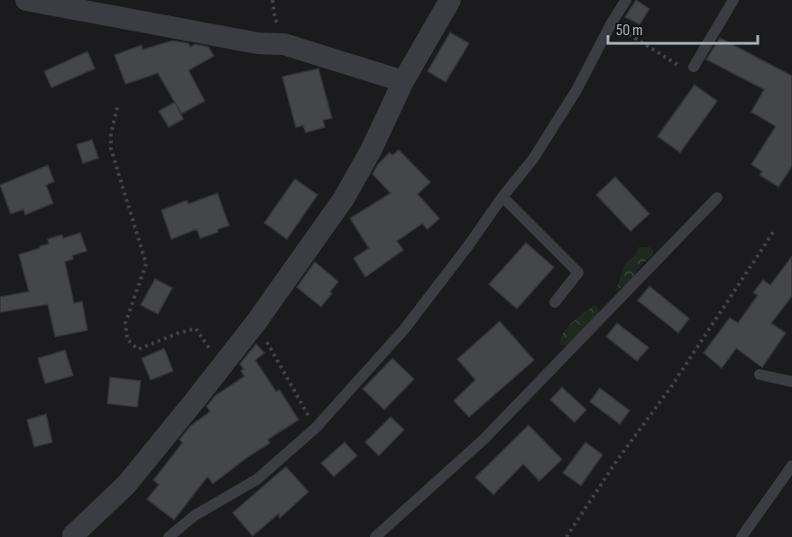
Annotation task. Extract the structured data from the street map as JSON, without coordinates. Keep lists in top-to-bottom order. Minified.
{"scale_bar":"50 m"}
